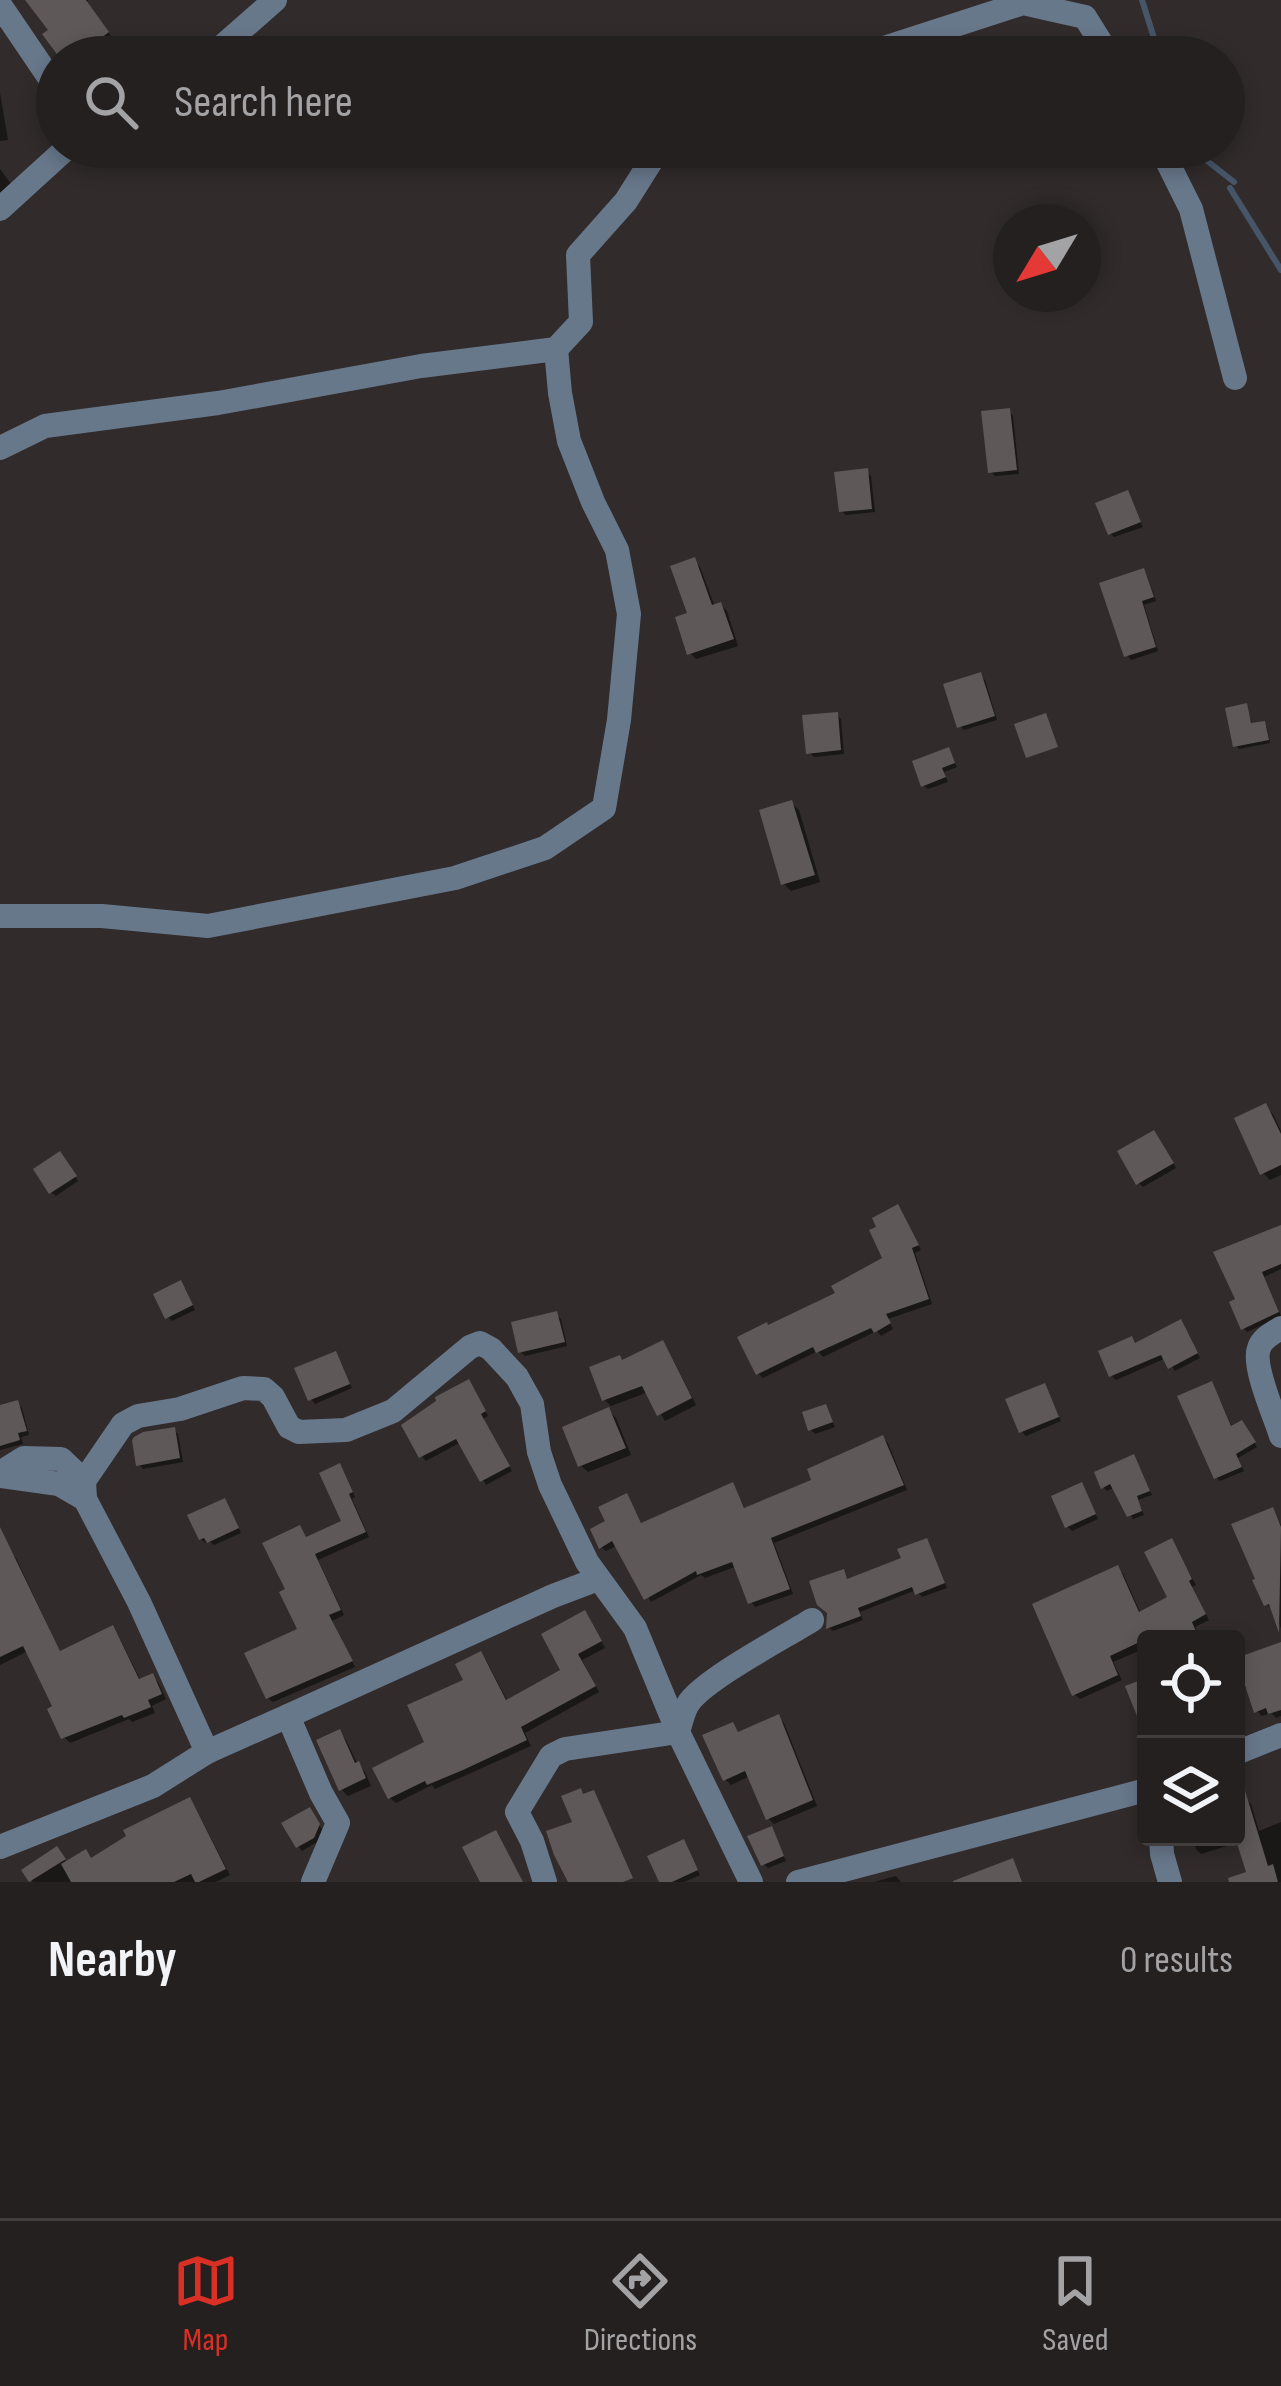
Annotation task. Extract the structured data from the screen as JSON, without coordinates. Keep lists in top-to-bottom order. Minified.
{"north":"bottom left","page":{"search":"Search here","heading":["Nearby","0 results"],"nav":["Map","Directions","Saved"]}}
